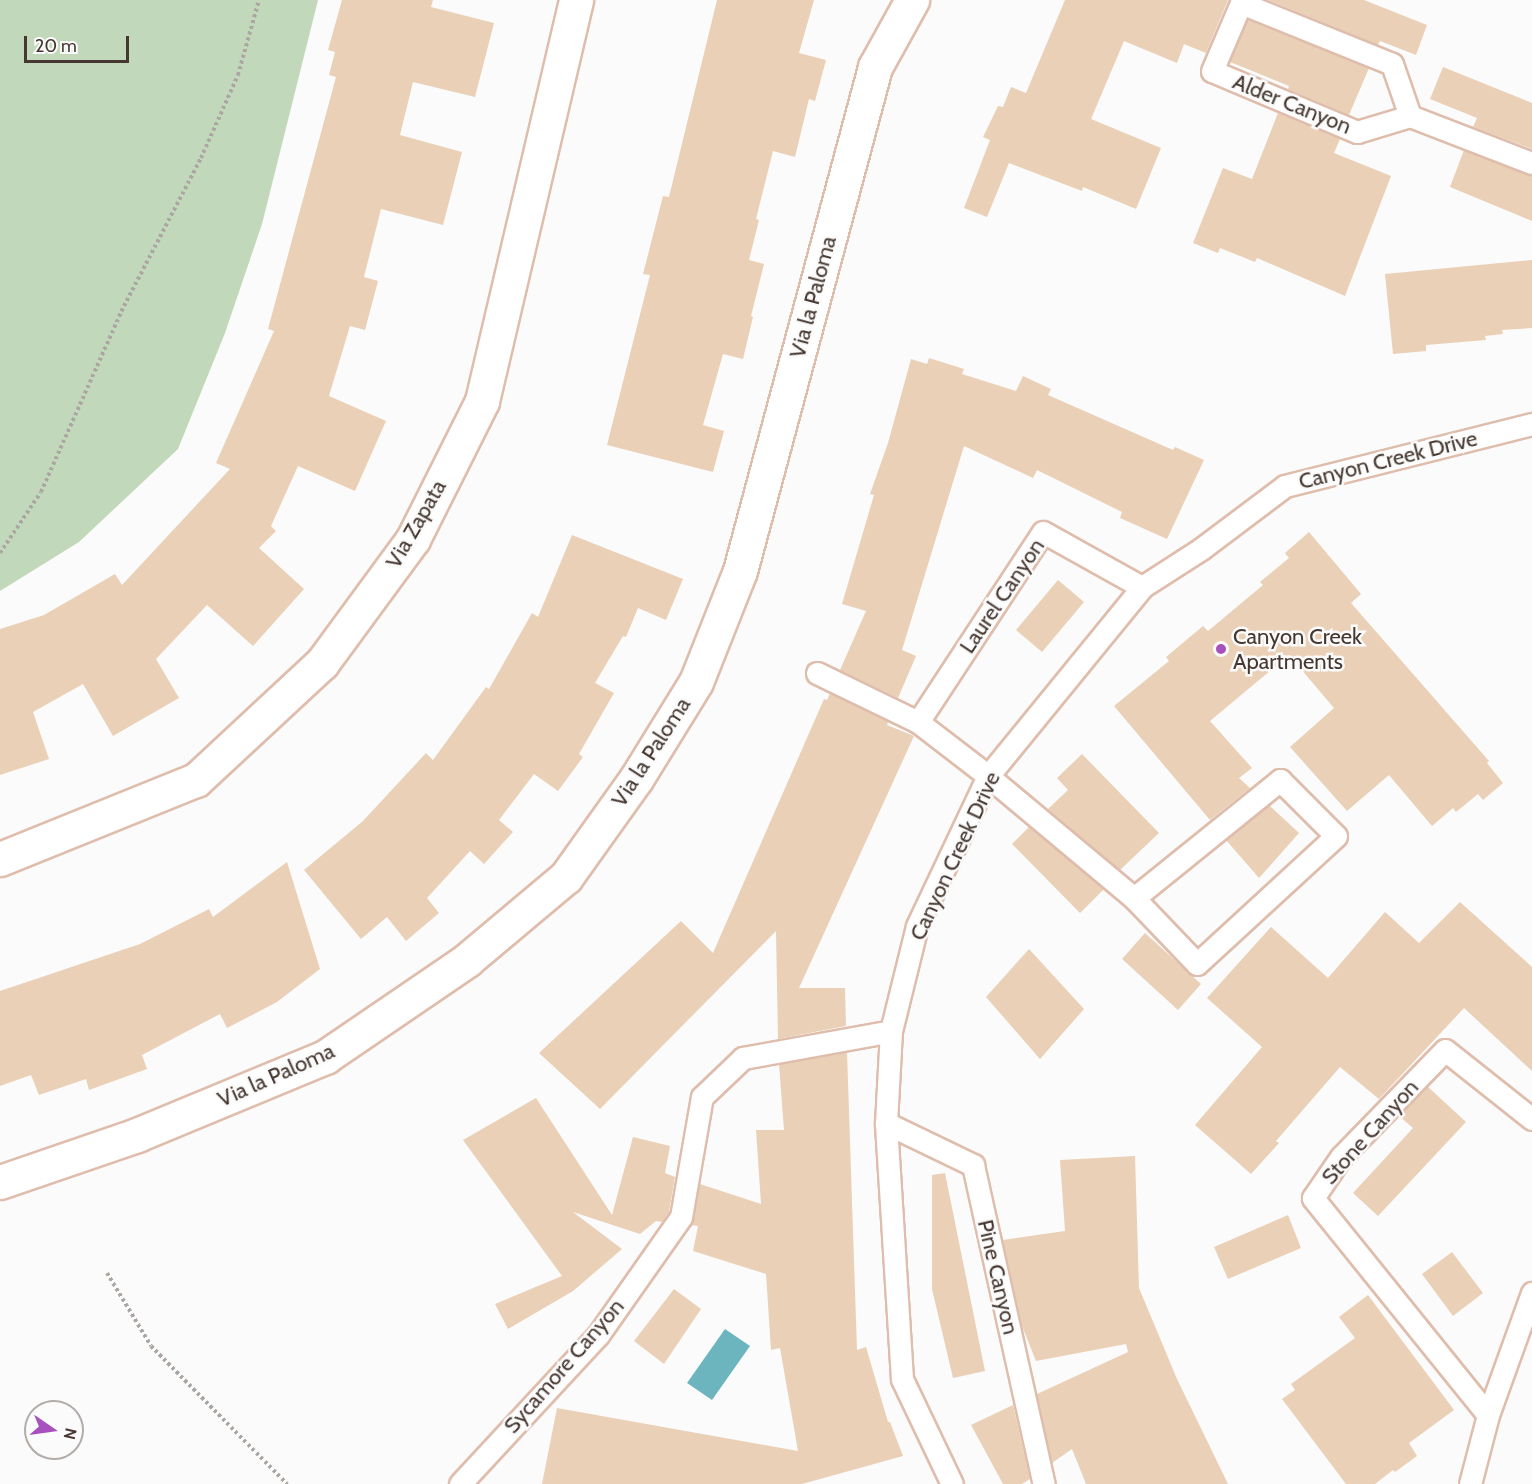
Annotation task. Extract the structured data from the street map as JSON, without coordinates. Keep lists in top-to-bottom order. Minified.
{"streets":{"street":["Via la Paloma","Via Zapata"],"lane":["Alder Canyon","Canyon Creek Drive","Laurel Canyon","Stone Canyon","Pine Canyon","Sycamore Canyon"]},"crossings":[["Canyon Creek Drive","Laurel Canyon"],["Canyon Creek Drive","Pine Canyon"],["Canyon Creek Drive","Sycamore Canyon"]],"places":["Canyon Creek Apartments"],"scale_bar":"20 m","north":"right"}
